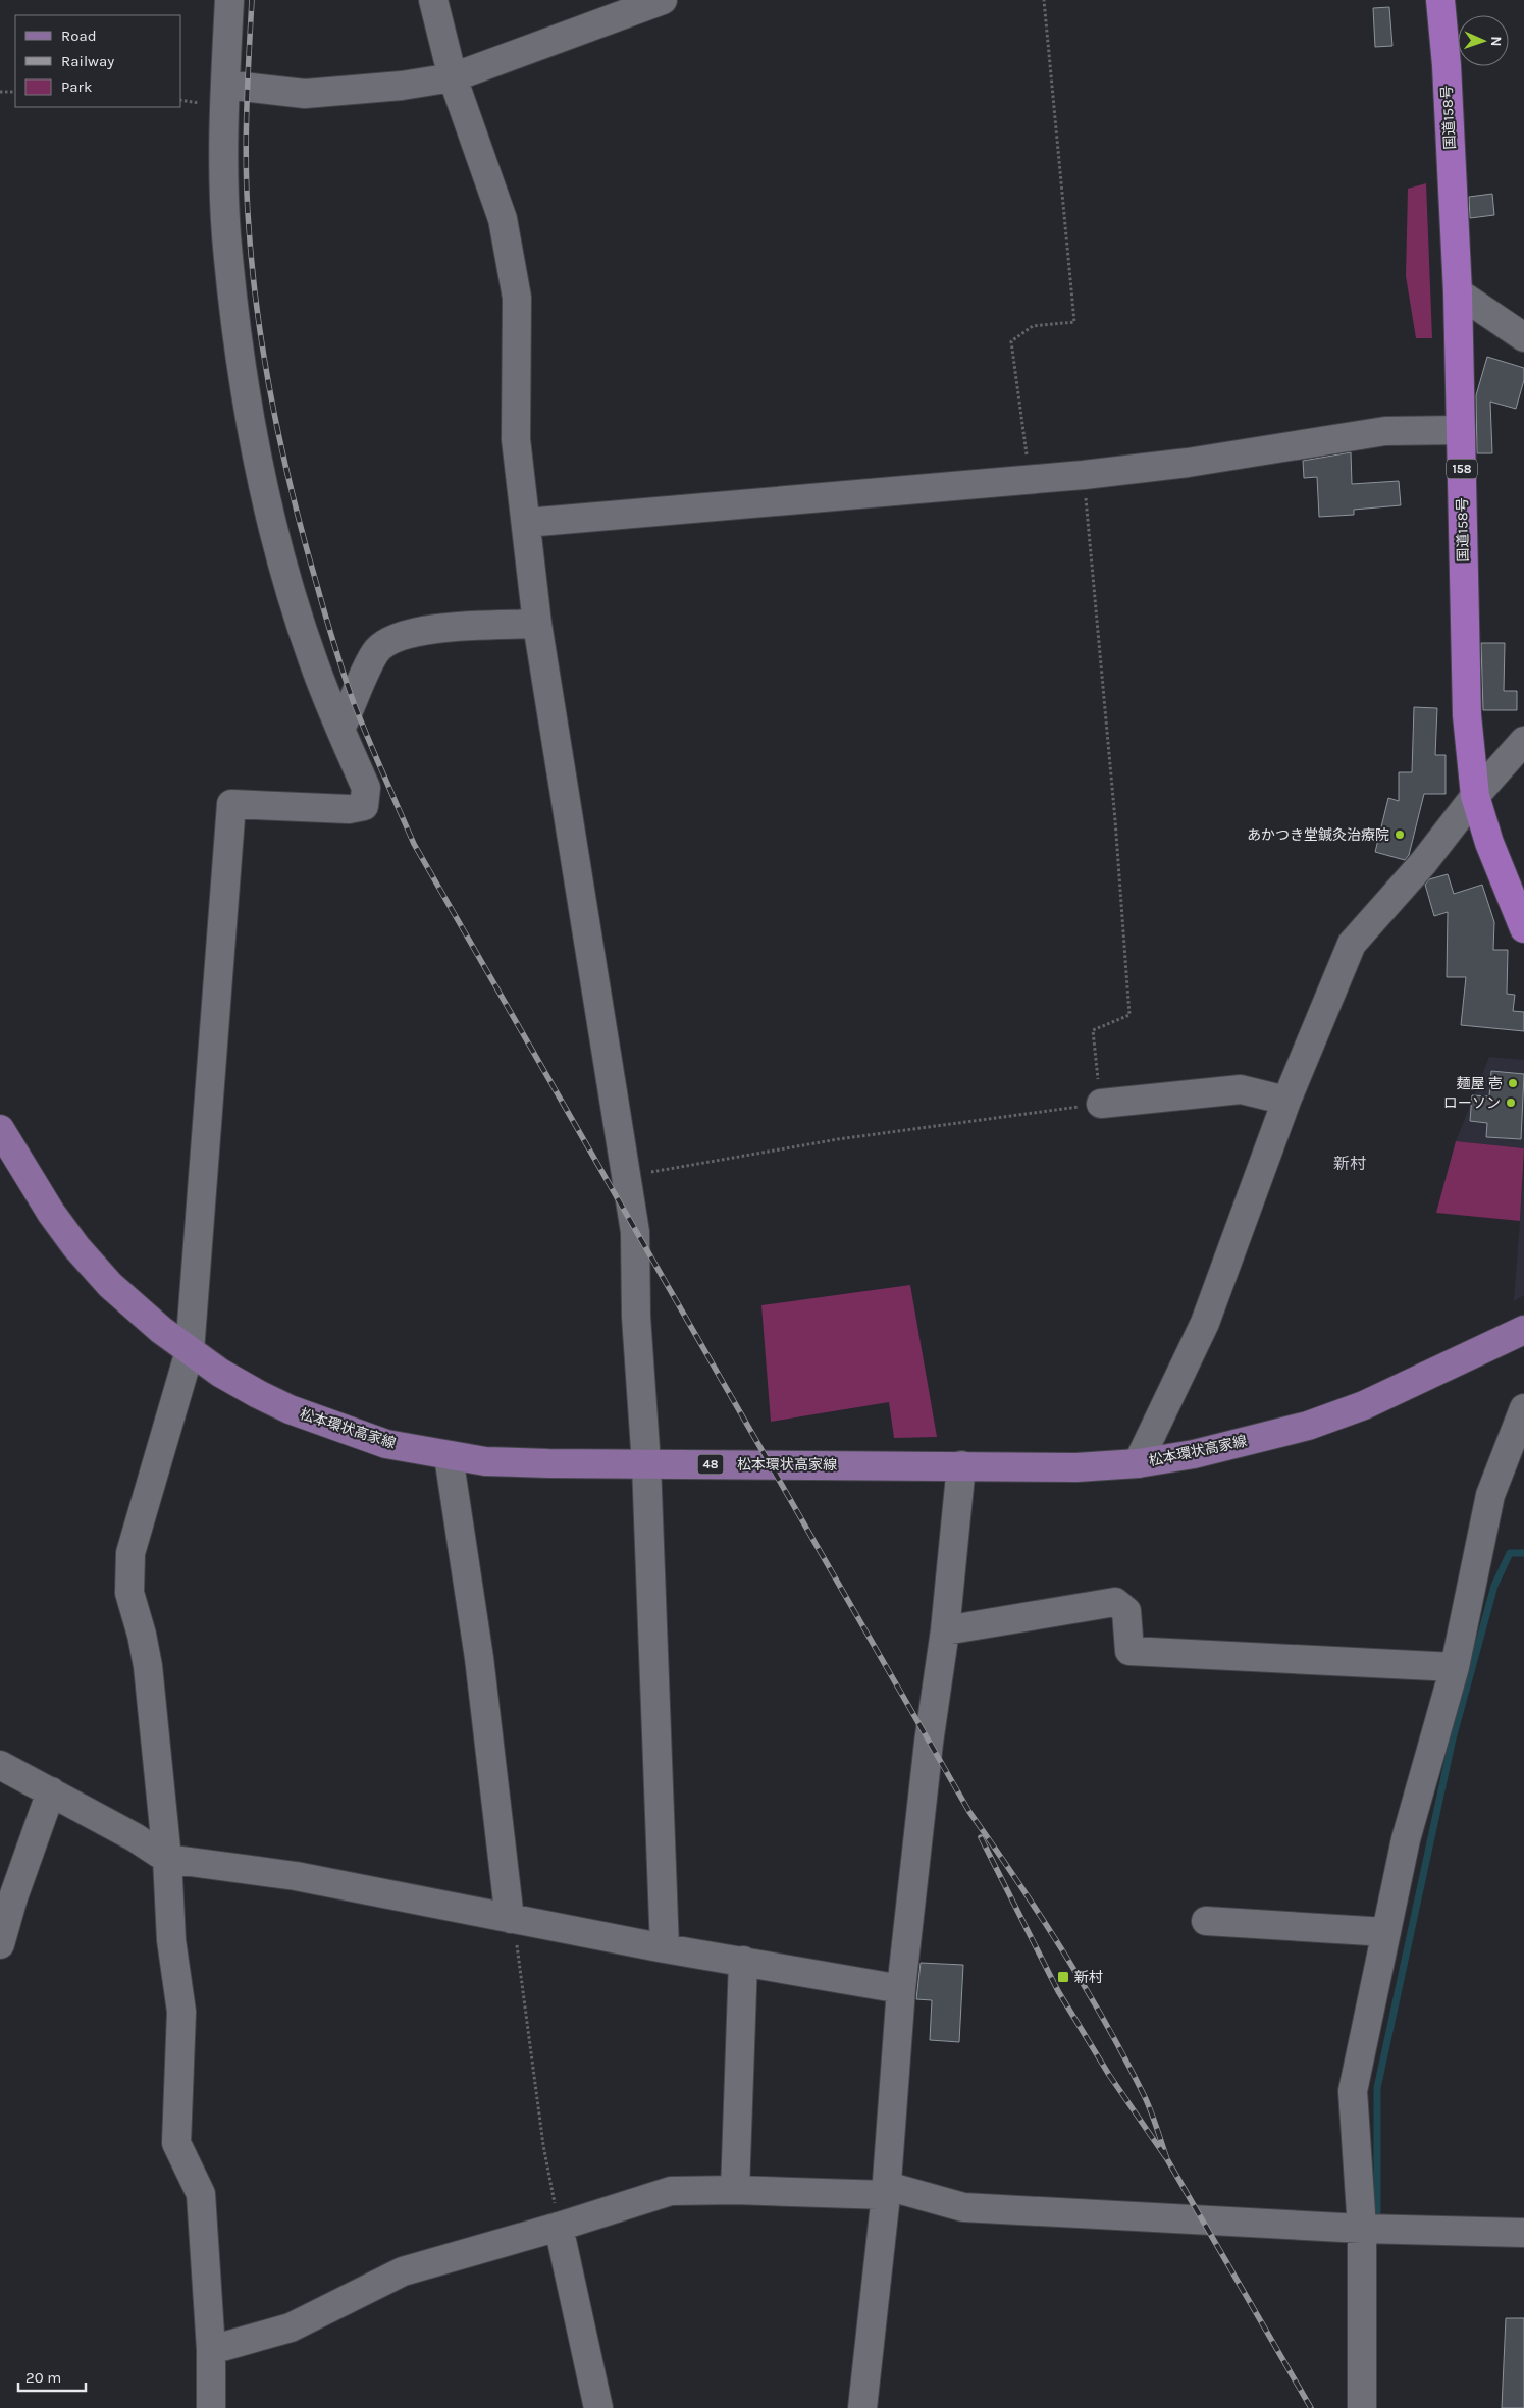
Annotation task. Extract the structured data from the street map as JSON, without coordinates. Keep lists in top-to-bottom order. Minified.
{"streets":{"highway":["国道158号","158"],"main road":["松本環状高家線","48"]},"districts":["新村"],"places":{"other":["あかつき堂鍼灸治療院","麺屋 壱","ローソン"],"transit":["新村"]},"legend":["Road","Railway","Park"],"scale_bar":"20 m","north":"right"}
